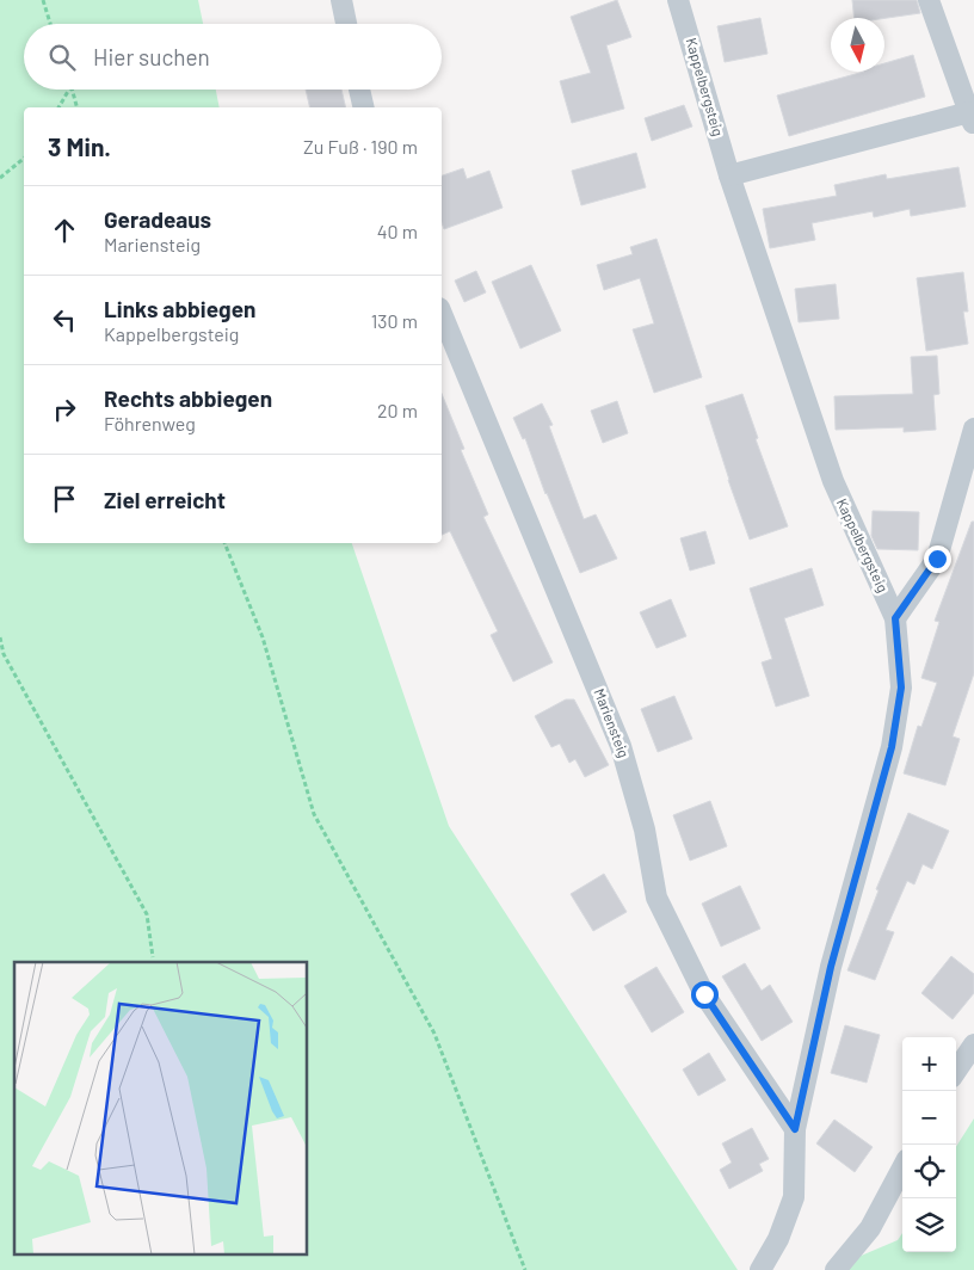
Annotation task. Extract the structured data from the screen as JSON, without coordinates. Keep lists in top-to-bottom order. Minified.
{"streets":{"street":["Kappelbergsteig","Mariensteig"]},"crossings":[["Kappelbergsteig","Mariensteig"]],"north":"bottom","page":{"search":"Hier suchen","heading":["3 Min.","Zu Fuß · 190 m"],"list":[["Geradeaus","Mariensteig","40 m"],["Links abbiegen","Kappelbergsteig","130 m"],["Rechts abbiegen","Föhrenweg","20 m"],"Ziel erreicht"],"map_buttons":["+","−"]}}
